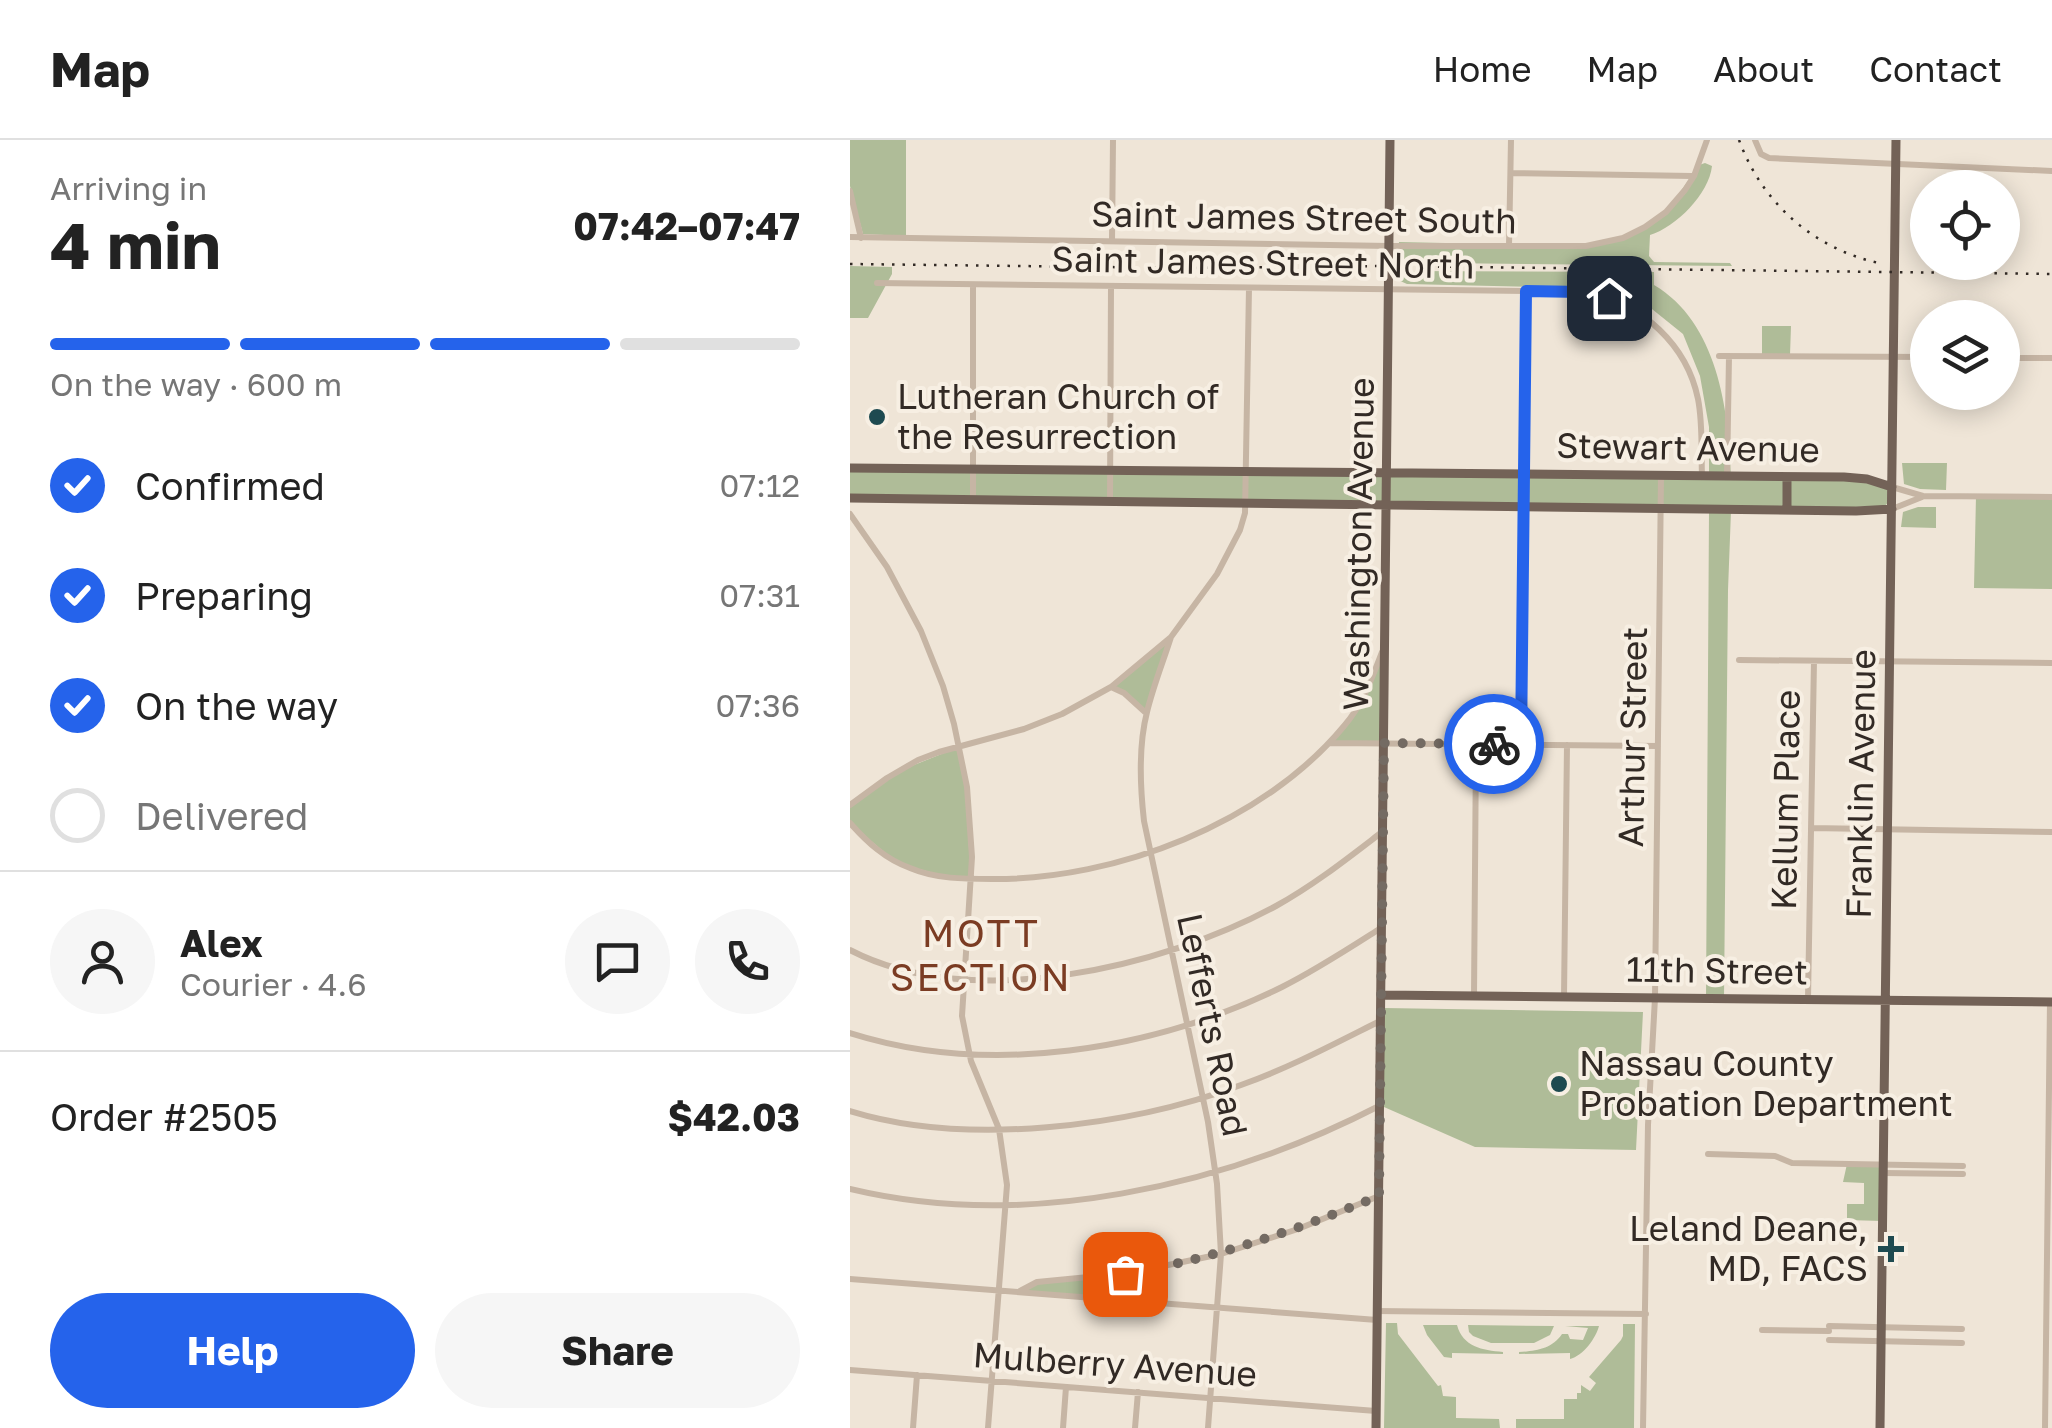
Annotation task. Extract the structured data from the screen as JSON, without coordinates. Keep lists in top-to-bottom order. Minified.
{"streets":{"main road":["Stewart Avenue","Washington Avenue","Franklin Avenue","11th Street"],"street":["Saint James Street South","Saint James Street North","Arthur Street","Kellum Place","Lefferts Road","Mulberry Avenue"]},"crossings":[["Saint James Street South","Washington Avenue"],["Saint James Street North","Stewart Avenue"],["Saint James Street North","Washington Avenue"],["Stewart Avenue","Washington Avenue"],["Stewart Avenue","Arthur Street"],["Stewart Avenue","Franklin Avenue"],["Washington Avenue","11th Street"],["Washington Avenue","Mulberry Avenue"],["Arthur Street","11th Street"],["Franklin Avenue","11th Street"],["Kellum Place","11th Street"],["Lefferts Road","Mulberry Avenue"]],"districts":["MOTT SECTION"],"places":{"other":["Lutheran Church of the Resurrection","Nassau County Probation Department"],"health":["Leland Deane, MD, FACS"]},"page":{"header":"Map","nav":["Home","Map","About","Contact"],"heading":["4 min","Arriving in","07:42–07:47"],"panel":["Alex","Courier · 4.6","Order #2505","$42.03"],"bar":"On the way · 600 m","list":[["Confirmed","07:12"],["Preparing","07:31"],["On the way","07:36"],"Delivered"],"buttons":["Help","Share"]}}
